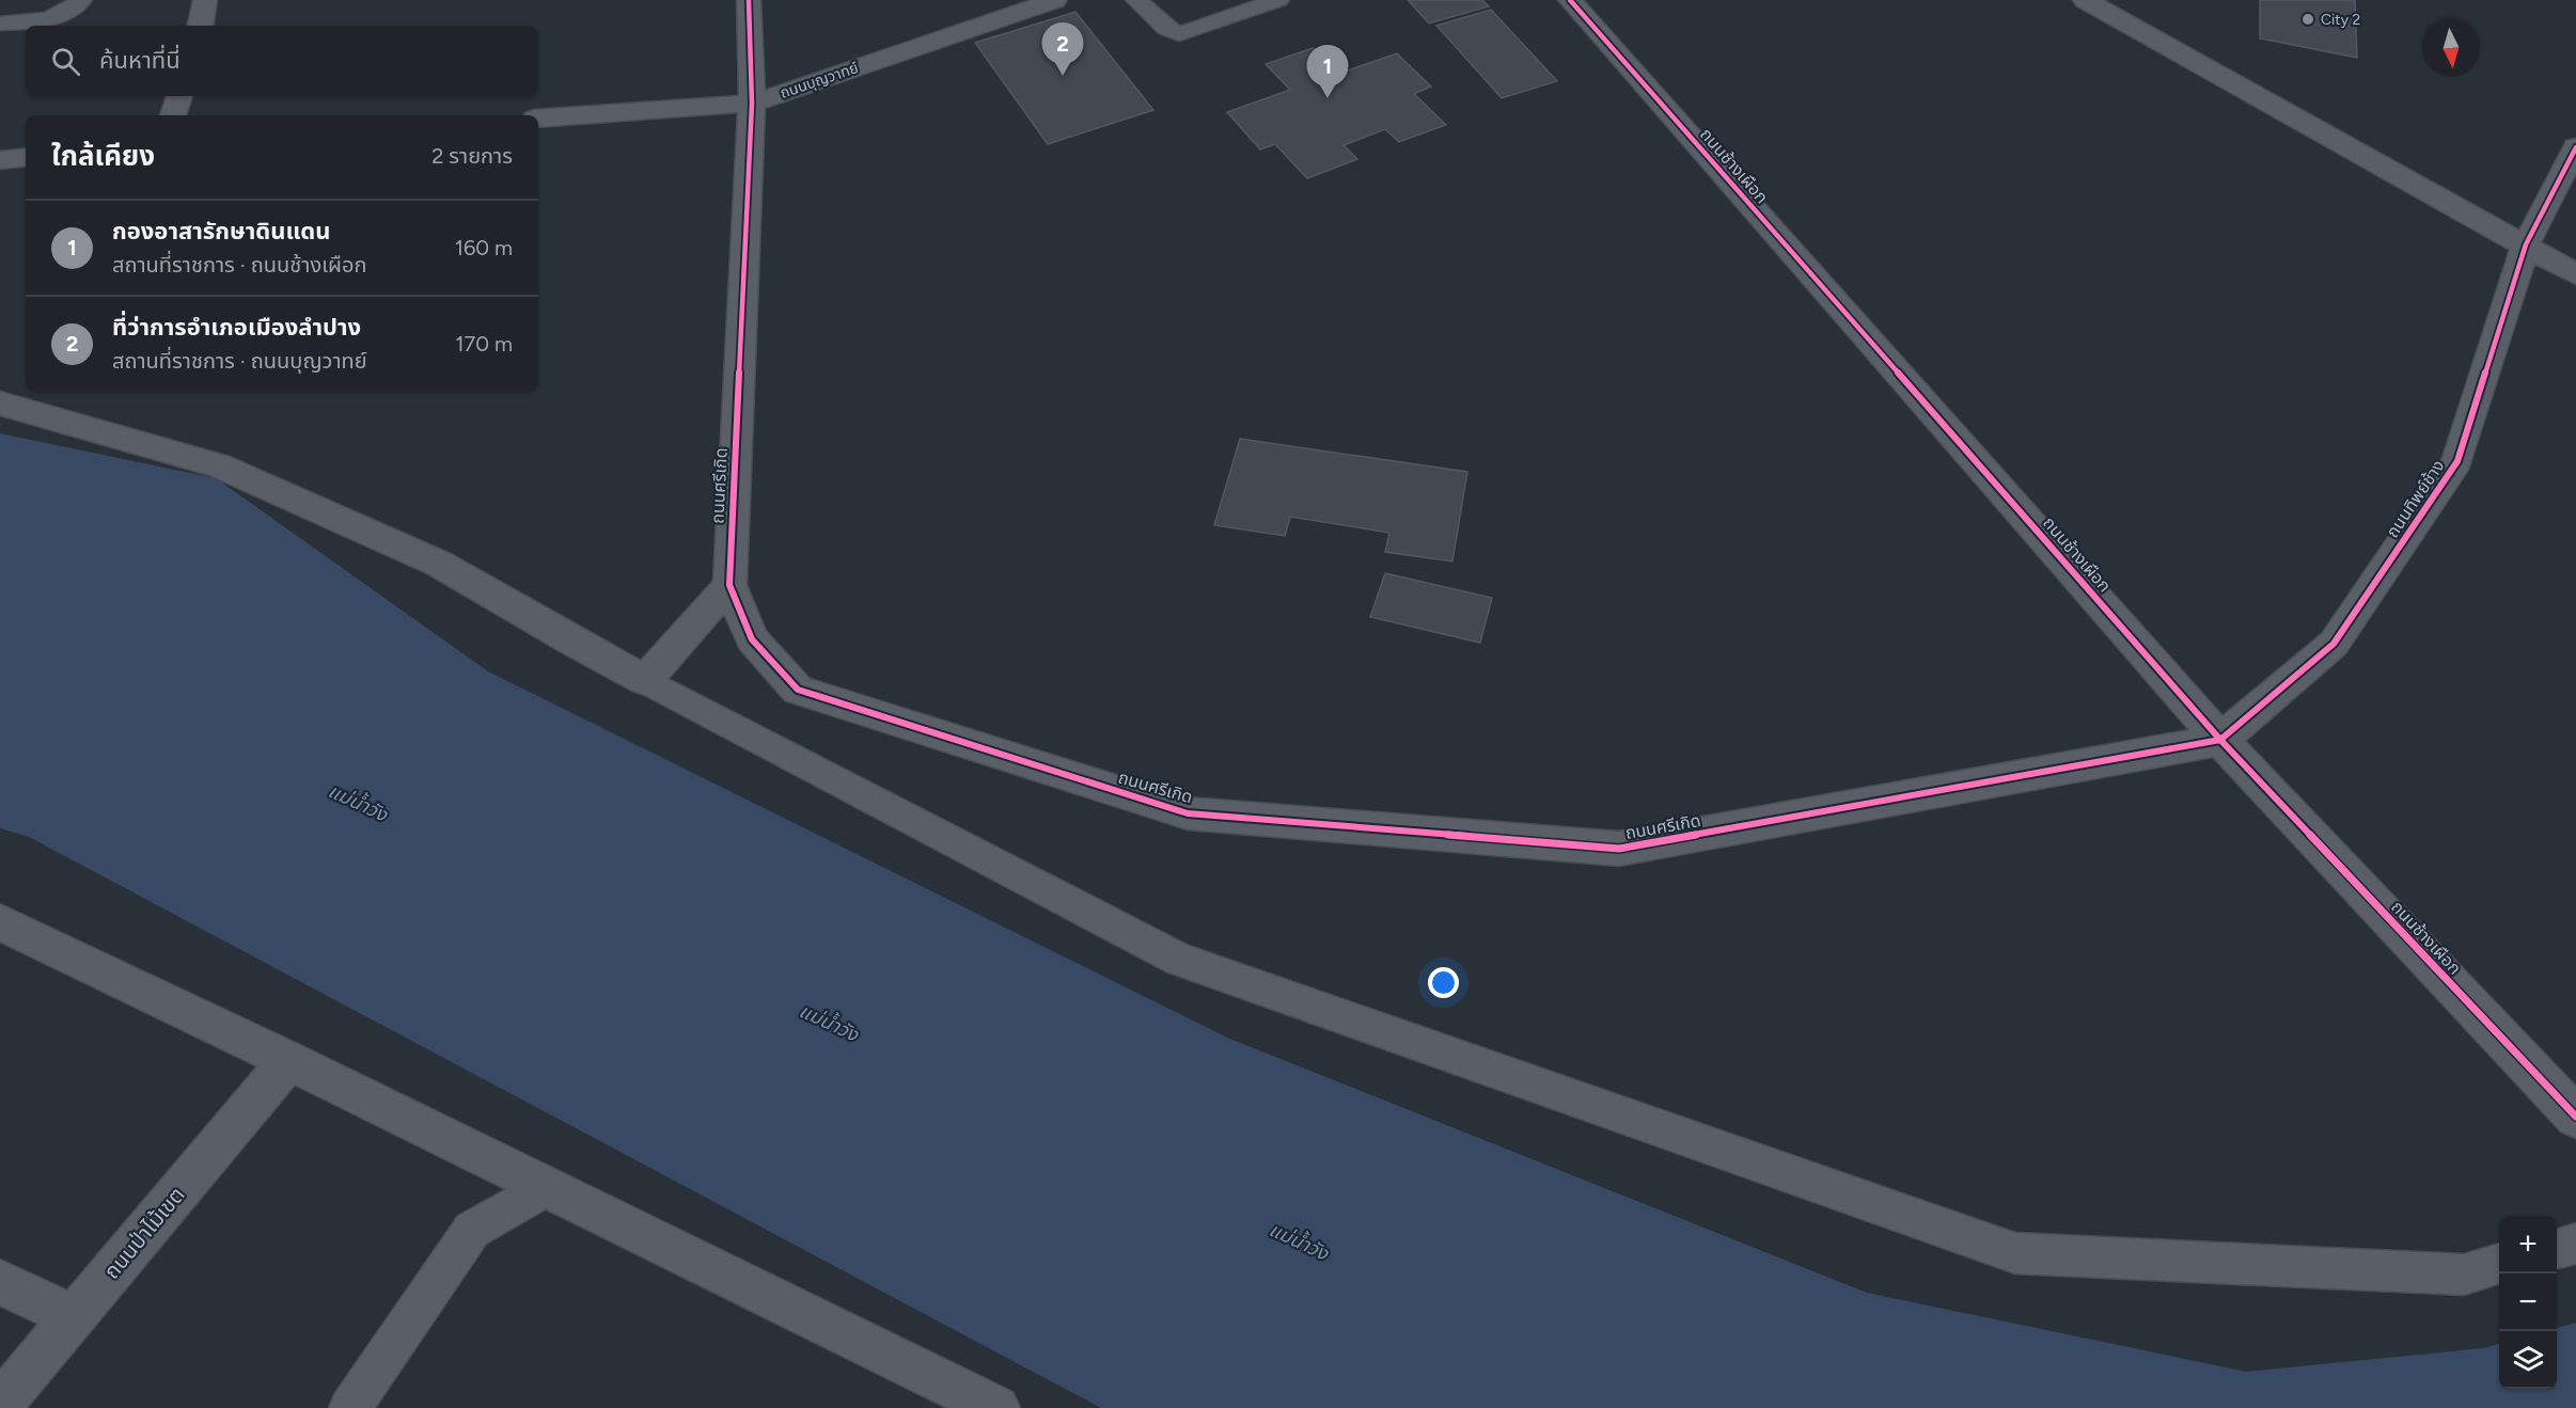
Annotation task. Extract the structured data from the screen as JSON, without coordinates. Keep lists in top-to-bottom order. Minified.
{"streets":{"street":["ถนนบุญวาทย์","ถนนช้างเผือก","ถนนศรีเกิด","ถนนทิพย์ช้าง","ถนนป่าไม้เขต"]},"crossings":[["ถนนบุญวาทย์","ถนนศรีเกิด"],["ถนนช้างเผือก","ถนนศรีเกิด"],["ถนนช้างเผือก","ถนนทิพย์ช้าง"],["ถนนศรีเกิด","ถนนทิพย์ช้าง"]],"water":["แม่น้ำวัง"],"places":["City 2"],"north":"bottom","page":{"pins":["2","1"],"search":"ค้นหาที่นี่","heading":["ใกล้เคียง","2 รายการ"],"list":[{"mark":"1","name":"กองอาสารักษาดินแดน","note":"สถานที่ราชการ · ถนนช้างเผือก","value":"160 m"},{"mark":"2","name":"ที่ว่าการอำเภอเมืองลำปาง","note":"สถานที่ราชการ · ถนนบุญวาทย์","value":"170 m"}],"map_buttons":["+","−"]}}
